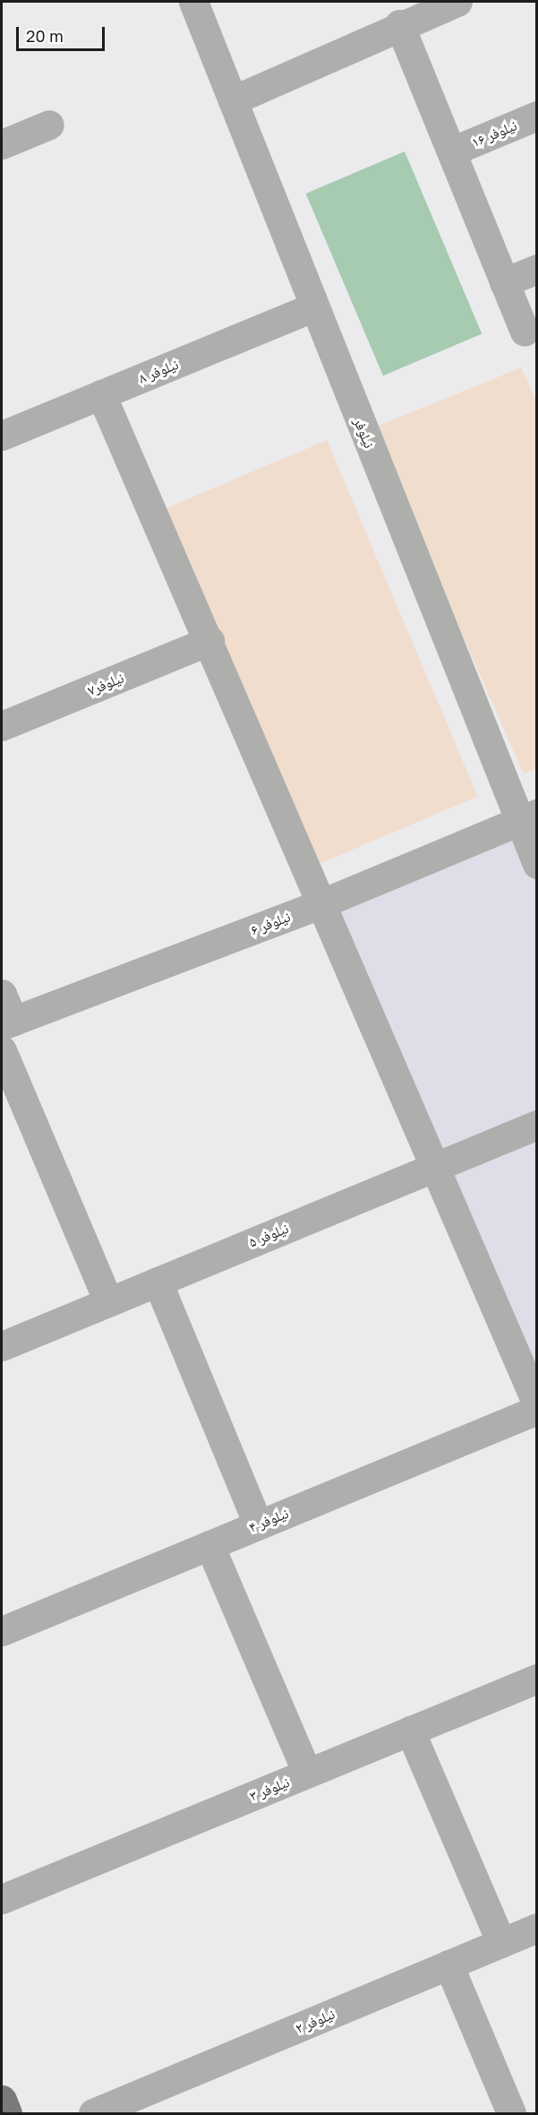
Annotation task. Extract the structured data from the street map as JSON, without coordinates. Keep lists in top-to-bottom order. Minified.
{"streets":{"street":["نیلوفر ۱۶","نیلوفر ۸","نیلوفر","نیلوفر۷","نیلوفر ۶","نیلوفر ۵","نیلوفر ۴","نیلوفر ۳","نیلوفر ۲"]},"crossings":[["نیلوفر ۸","نیلوفر"],["نیلوفر","نیلوفر ۶"]],"scale_bar":"20 m"}
